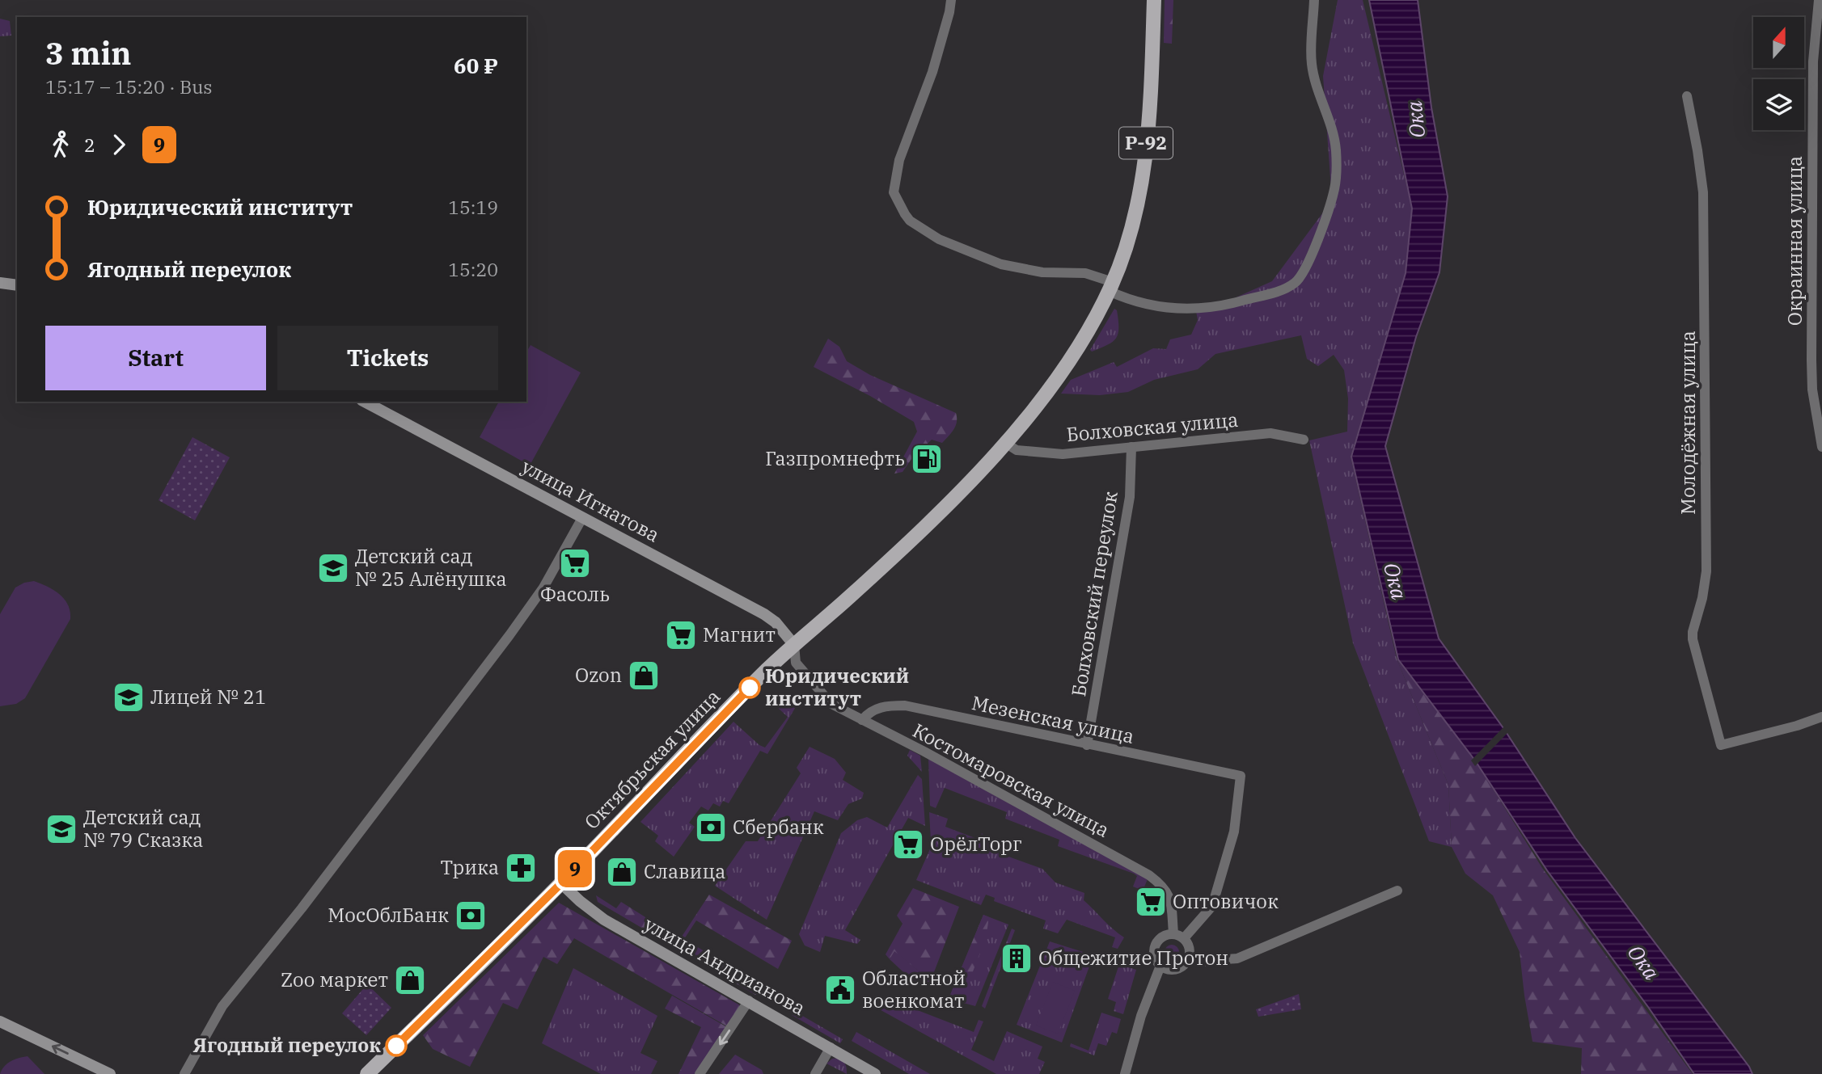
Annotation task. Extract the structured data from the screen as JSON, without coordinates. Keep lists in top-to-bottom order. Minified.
{"streets":{"main road":["Р-92","улица Игнатова","Октябрьская улица","улица Андрианова"],"street":["Окраинная улица","Молодёжная улица","Болховская улица","Болховский переулок","Мезенская улица","Костомаровская улица"]},"crossings":[["Р-92","Октябрьская улица"],["Болховская улица","Болховский переулок"],["Болховская улица","Октябрьская улица"],["улица Игнатова","Октябрьская улица"],["улица Игнатова","Костомаровская улица"],["Болховский переулок","Мезенская улица"],["Мезенская улица","Костомаровская улица"],["Октябрьская улица","Костомаровская улица"],["Октябрьская улица","улица Андрианова"]],"water":["Ока"],"places":{"fuel station":["Газпромнефть"],"supermarket":["Фасоль","Магнит","ОрёлТорг","Оптовичок"],"school or university":["Детский сад № 25 Алёнушка","Лицей № 21","Детский сад № 79 Сказка"],"shop":["Ozon","Славица","Zoo маркет"],"other":["Юридический институт","Ягодный переулок"],"bank":["Сбербанк","МосОблБанк"],"pharmacy":["Трика"],"building":["Общежитие Протон"],"public building":["Областной военкомат"]},"lines":["bus line 9"],"north":"top","page":{"on_map":"9","heading":["3 min","15:17 – 15:20 · Bus","60 ₽"],"legs":["2","9"],"list":[{"name":"Юридический институт","value":"15:19"},{"name":"Ягодный переулок","value":"15:20"}],"buttons":["Start","Tickets"]}}
